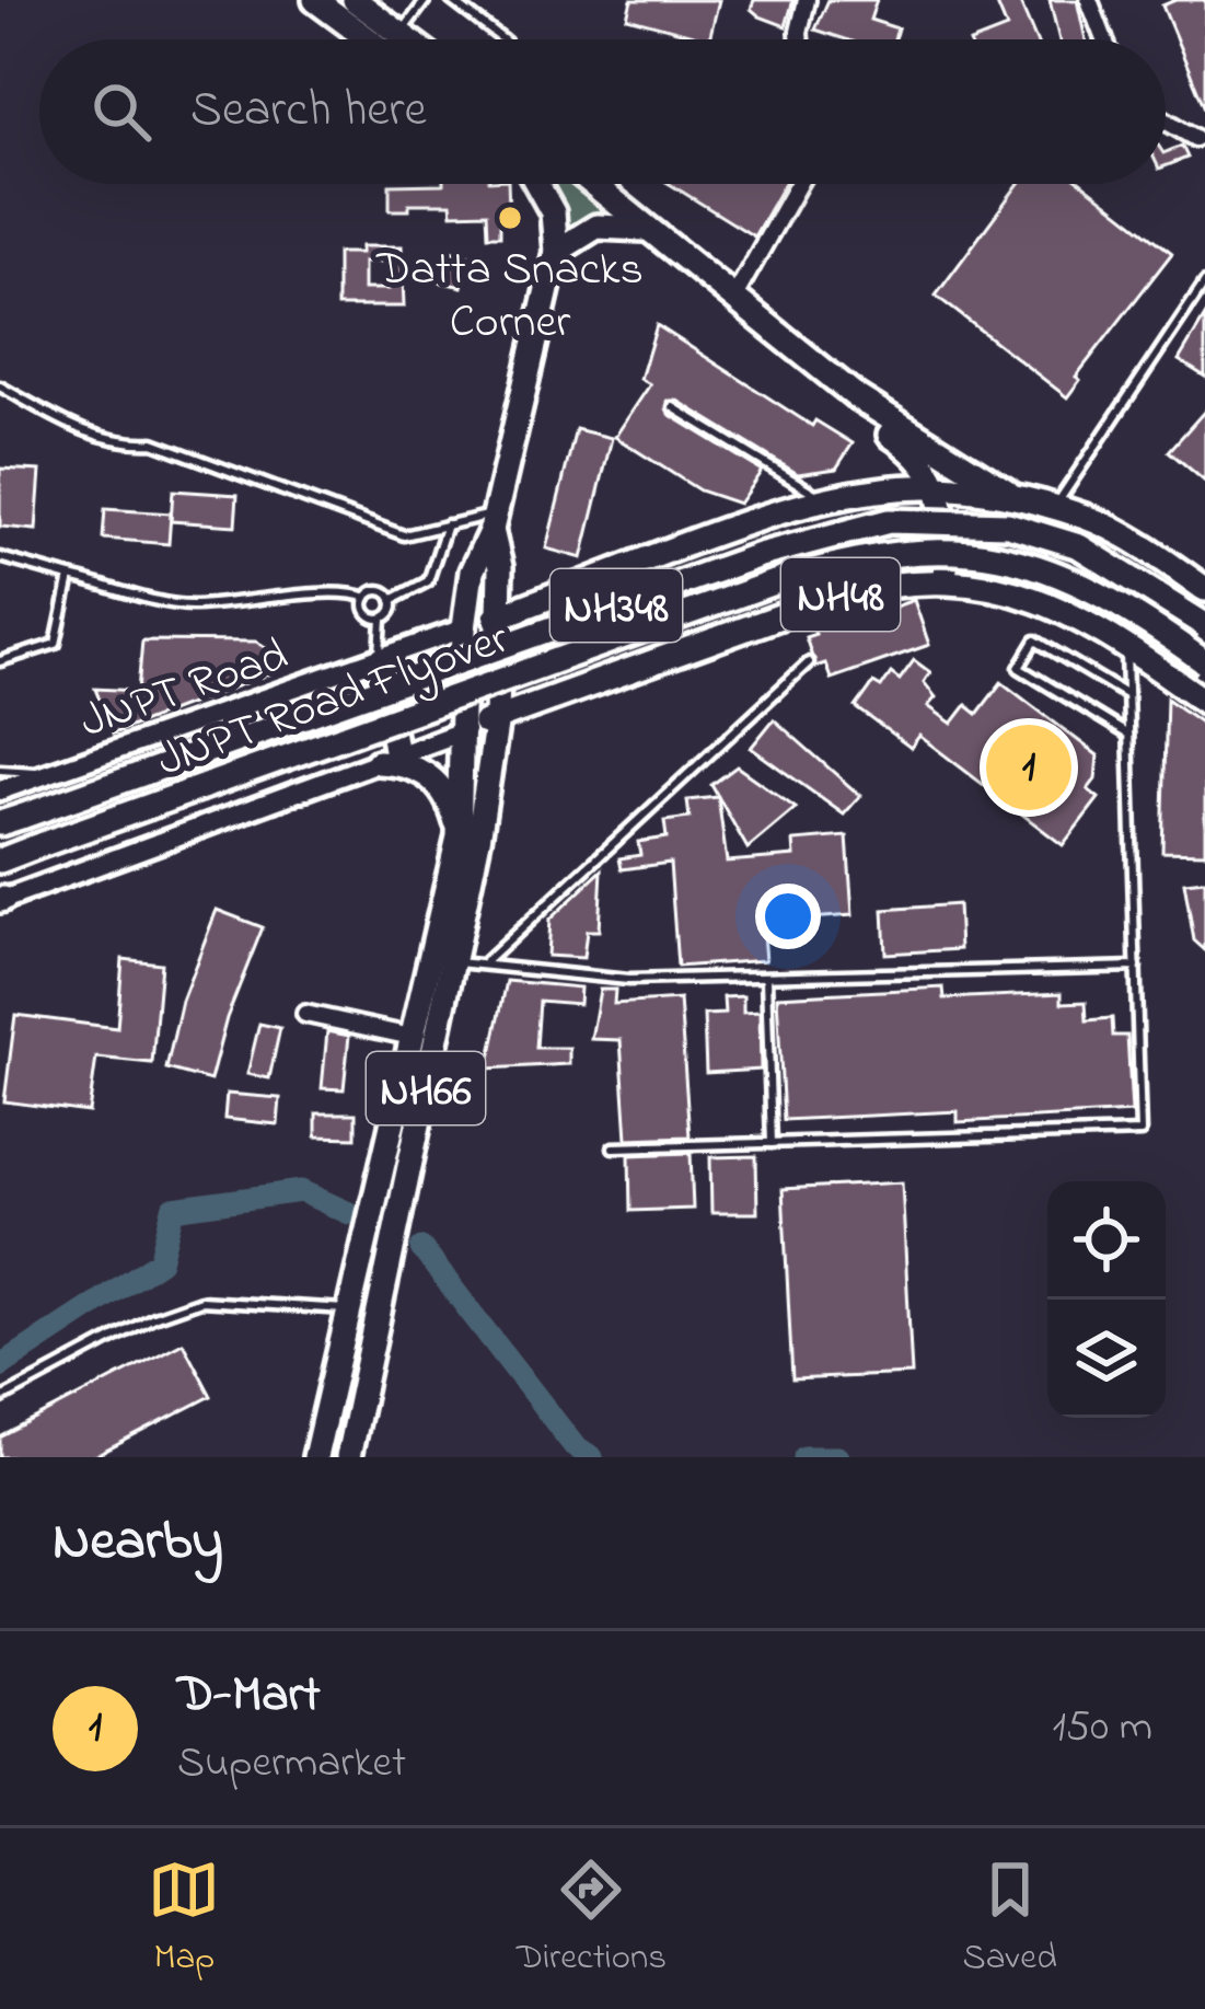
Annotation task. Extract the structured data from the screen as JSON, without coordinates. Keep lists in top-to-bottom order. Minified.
{"streets":{"highway":["NH48","NH348","JNPT Road Flyover","NH66"],"street":["JNPT Road"]},"crossings":[["NH48","NH66"]],"places":["Datta Snacks Corner"],"page":{"search":"Search here","pins":"1","heading":"Nearby","list":[{"mark":"1","name":"D-Mart","note":"Supermarket","value":"150 m"}],"nav":["Map","Directions","Saved"]}}
